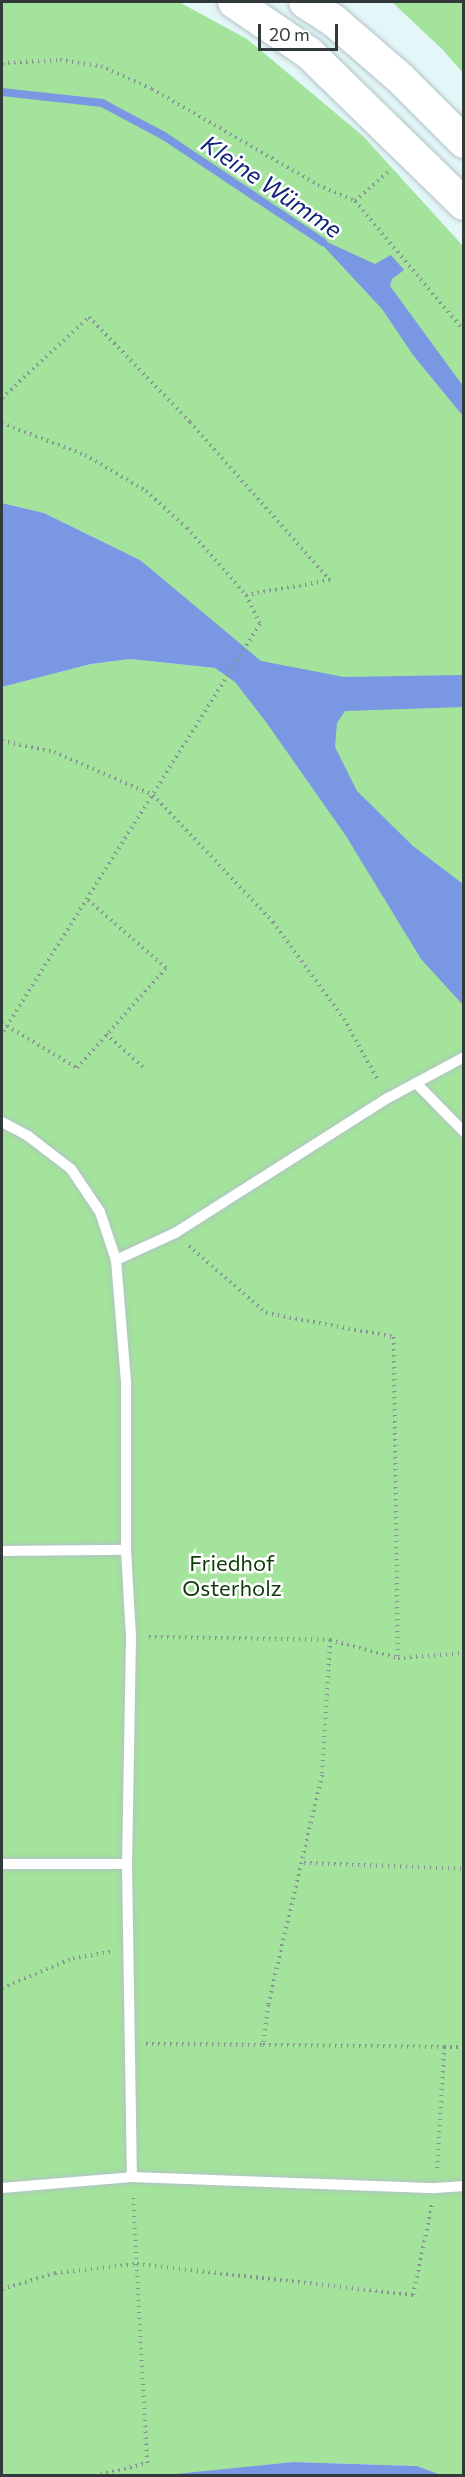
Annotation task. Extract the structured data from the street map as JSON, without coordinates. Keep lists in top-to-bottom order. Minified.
{"water":["Kleine Wümme"],"parks":["Friedhof Osterholz"],"scale_bar":"20 m"}
